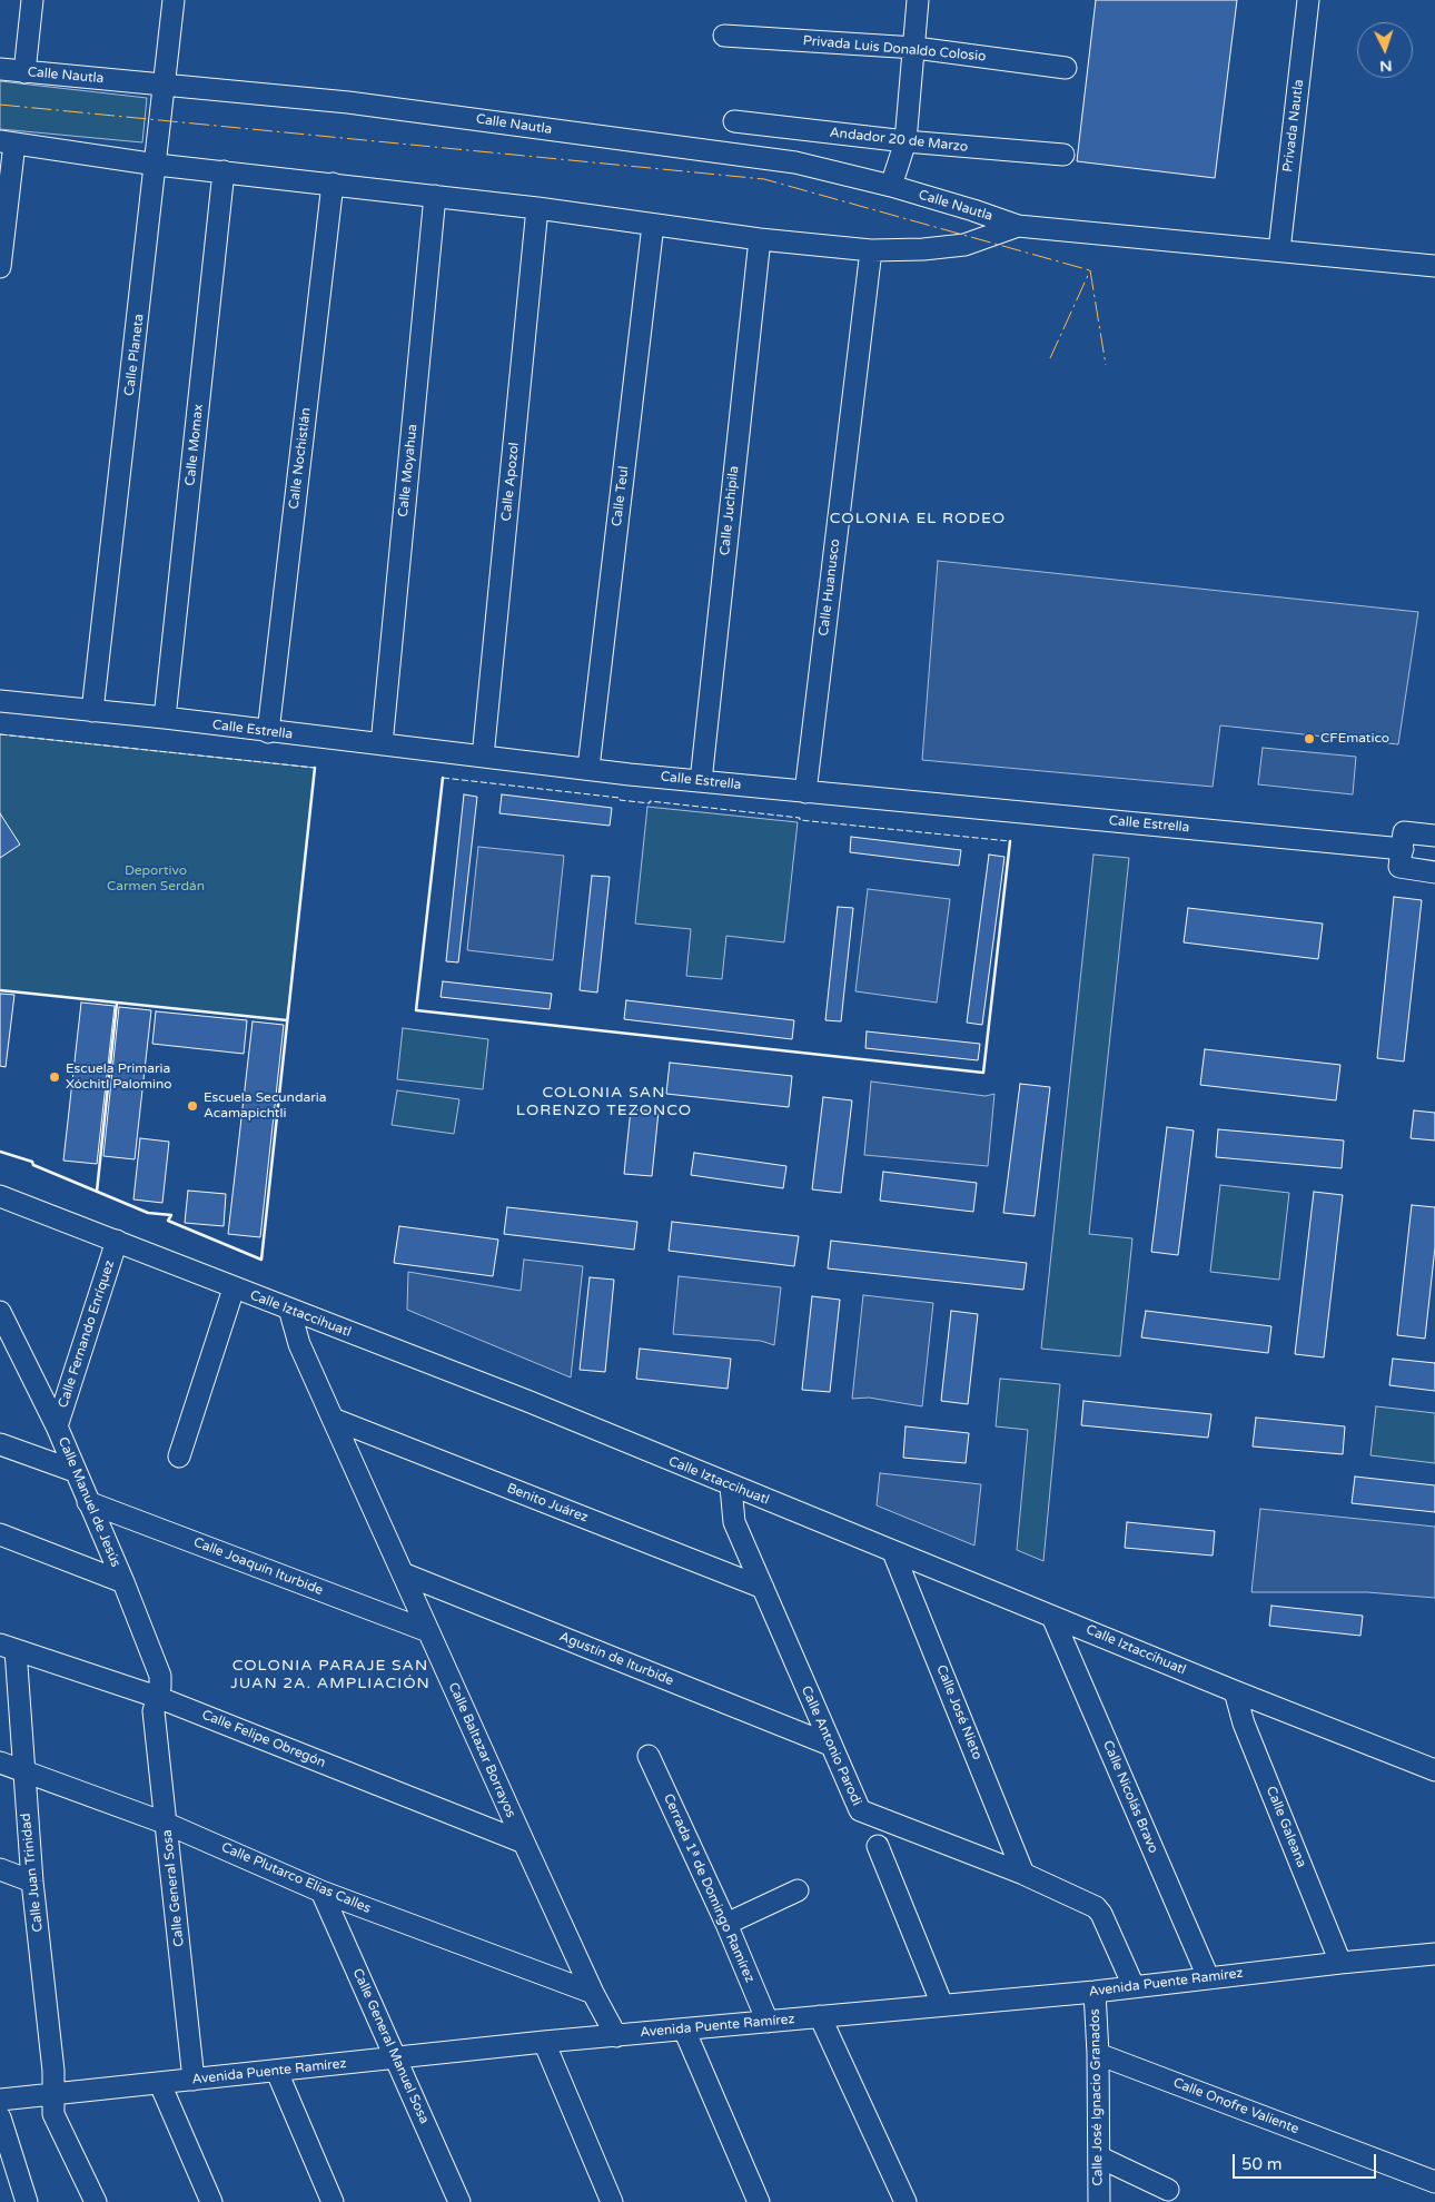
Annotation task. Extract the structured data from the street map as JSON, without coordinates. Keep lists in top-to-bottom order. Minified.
{"streets":{"street":["Privada Luis Donaldo Colosio","Calle Nautla","Privada Nautla","Andador 20 de Marzo","Calle Planeta","Calle Momax","Calle Nochistlán","Calle Moyahua","Calle Apozol","Calle Teul","Calle Juchipila","Calle Huanusco","Calle Estrella","Calle Iztaccihuatl","Calle Fernando Enríquez","Calle Manuel de Jesús","Benito Juárez","Calle Joaquín Iturbide","Agustín de Iturbide","Calle José Nieto","Calle Felipe Obregón","Calle Antonio Parodi","Calle Baltazar Borrayos","Calle Nicolás Bravo","Calle Galeana","Calle Juan Trinidad","Calle Plutarco Elías Calles","Calle General Sosa","Cerrada 1ª de Domingo Ramírez","Avenida Puente Ramírez","Calle General Manuel Sosa","Calle José Ignacio Granados","Calle Onofre Valiente"]},"crossings":[["Calle Nautla","Privada Nautla"],["Calle Nautla","Calle Planeta"],["Calle Nautla","Calle Momax"],["Calle Nautla","Calle Nochistlán"],["Calle Nautla","Calle Moyahua"],["Calle Nautla","Calle Apozol"],["Calle Nautla","Calle Teul"],["Calle Nautla","Calle Juchipila"],["Calle Nautla","Calle Huanusco"],["Calle Planeta","Calle Estrella"],["Calle Momax","Calle Estrella"],["Calle Nochistlán","Calle Estrella"],["Calle Moyahua","Calle Estrella"],["Calle Apozol","Calle Estrella"],["Calle Teul","Calle Estrella"],["Calle Juchipila","Calle Estrella"],["Calle Huanusco","Calle Estrella"],["Calle Iztaccihuatl","Calle Fernando Enríquez"],["Calle Iztaccihuatl","Calle José Nieto"],["Calle Iztaccihuatl","Calle Antonio Parodi"],["Calle Iztaccihuatl","Calle Baltazar Borrayos"],["Calle Iztaccihuatl","Calle Nicolás Bravo"],["Calle Iztaccihuatl","Calle Galeana"],["Calle Fernando Enríquez","Calle Manuel de Jesús"],["Calle Manuel de Jesús","Calle Joaquín Iturbide"],["Calle Manuel de Jesús","Calle Felipe Obregón"],["Calle Manuel de Jesús","Calle General Sosa"],["Benito Juárez","Calle Antonio Parodi"],["Benito Juárez","Calle Baltazar Borrayos"],["Calle Joaquín Iturbide","Calle Baltazar Borrayos"],["Agustín de Iturbide","Calle Antonio Parodi"],["Agustín de Iturbide","Calle Baltazar Borrayos"],["Calle José Nieto","Calle Antonio Parodi"],["Calle Felipe Obregón","Calle Baltazar Borrayos"],["Calle Felipe Obregón","Calle Juan Trinidad"],["Calle Felipe Obregón","Calle General Sosa"],["Calle Antonio Parodi","Avenida Puente Ramírez"],["Calle Baltazar Borrayos","Calle Plutarco Elías Calles"],["Calle Baltazar Borrayos","Avenida Puente Ramírez"],["Calle Nicolás Bravo","Avenida Puente Ramírez"],["Calle Galeana","Avenida Puente Ramírez"],["Calle Juan Trinidad","Calle Plutarco Elías Calles"],["Calle Juan Trinidad","Avenida Puente Ramírez"],["Calle Plutarco Elías Calles","Calle General Sosa"],["Calle Plutarco Elías Calles","Calle General Manuel Sosa"],["Calle General Sosa","Avenida Puente Ramírez"],["Cerrada 1ª de Domingo Ramírez","Avenida Puente Ramírez"],["Avenida Puente Ramírez","Calle General Manuel Sosa"],["Avenida Puente Ramírez","Calle José Ignacio Granados"],["Calle José Ignacio Granados","Calle Onofre Valiente"]],"districts":["COLONIA EL RODEO","COLONIA SAN LORENZO TEZONCO","COLONIA PARAJE SAN JUAN 2A. AMPLIACIÓN"],"parks":["Deportivo Carmen Serdán"],"places":["CFEmatico","Escuela Primaria Xóchitl Palomino","Escuela Secundaria Acamapichtli"],"scale_bar":"50 m","north":"bottom"}
